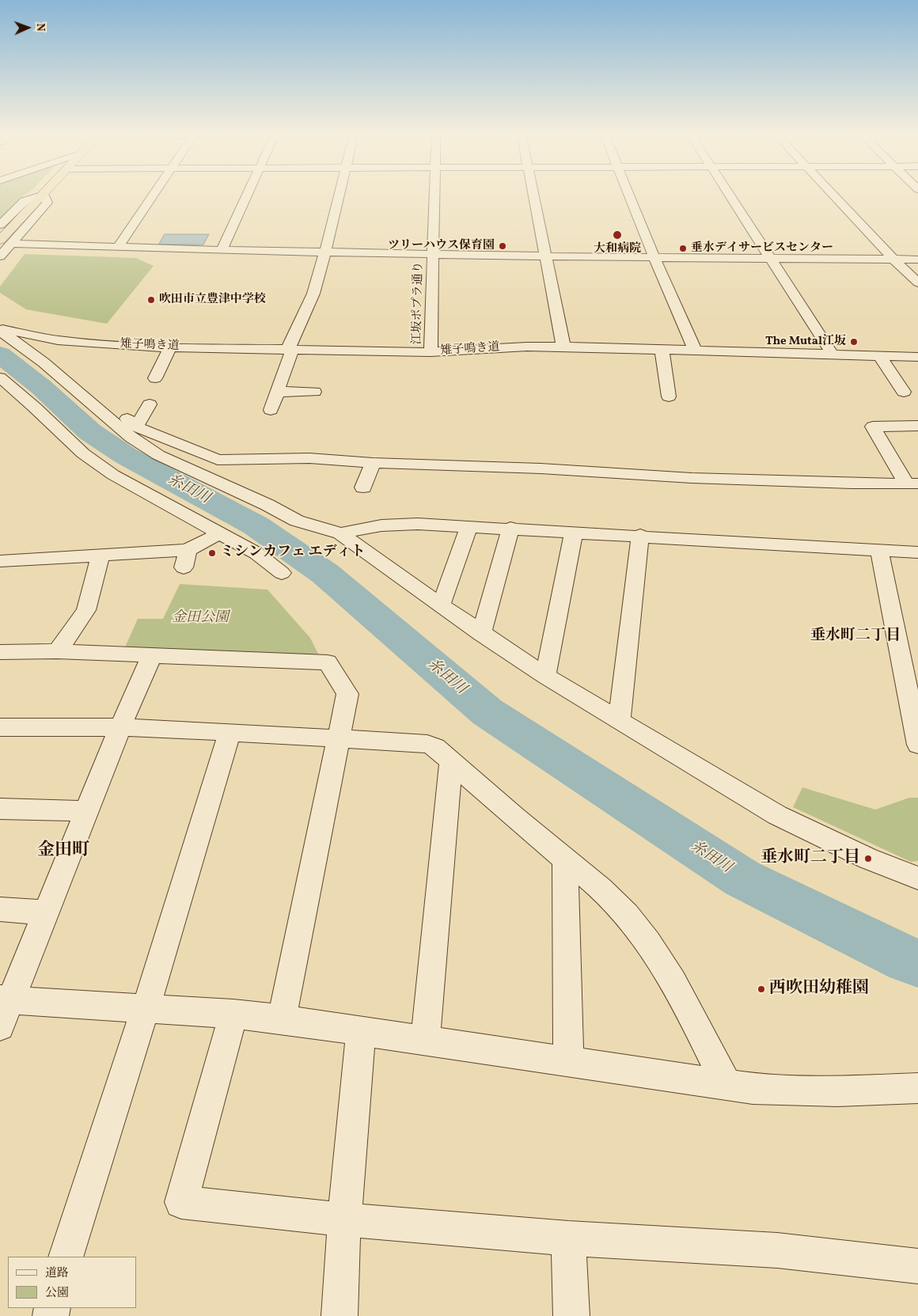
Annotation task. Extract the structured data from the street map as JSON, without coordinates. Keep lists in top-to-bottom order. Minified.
{"streets":{"street":["江坂ポプラ通り","雉子鳴き道"]},"crossings":[["江坂ポプラ通り","雉子鳴き道"]],"districts":["垂水町二丁目","金田町"],"water":["糸田川"],"parks":["金田公園"],"places":["大和病院","ツリーハウス保育園","垂水デイサービスセンター","吹田市立豊津中学校","The Mutal江坂","ミシンカフェ エディト","垂水町二丁目","西吹田幼稚園"],"legend":["道路","公園"],"north":"right"}
